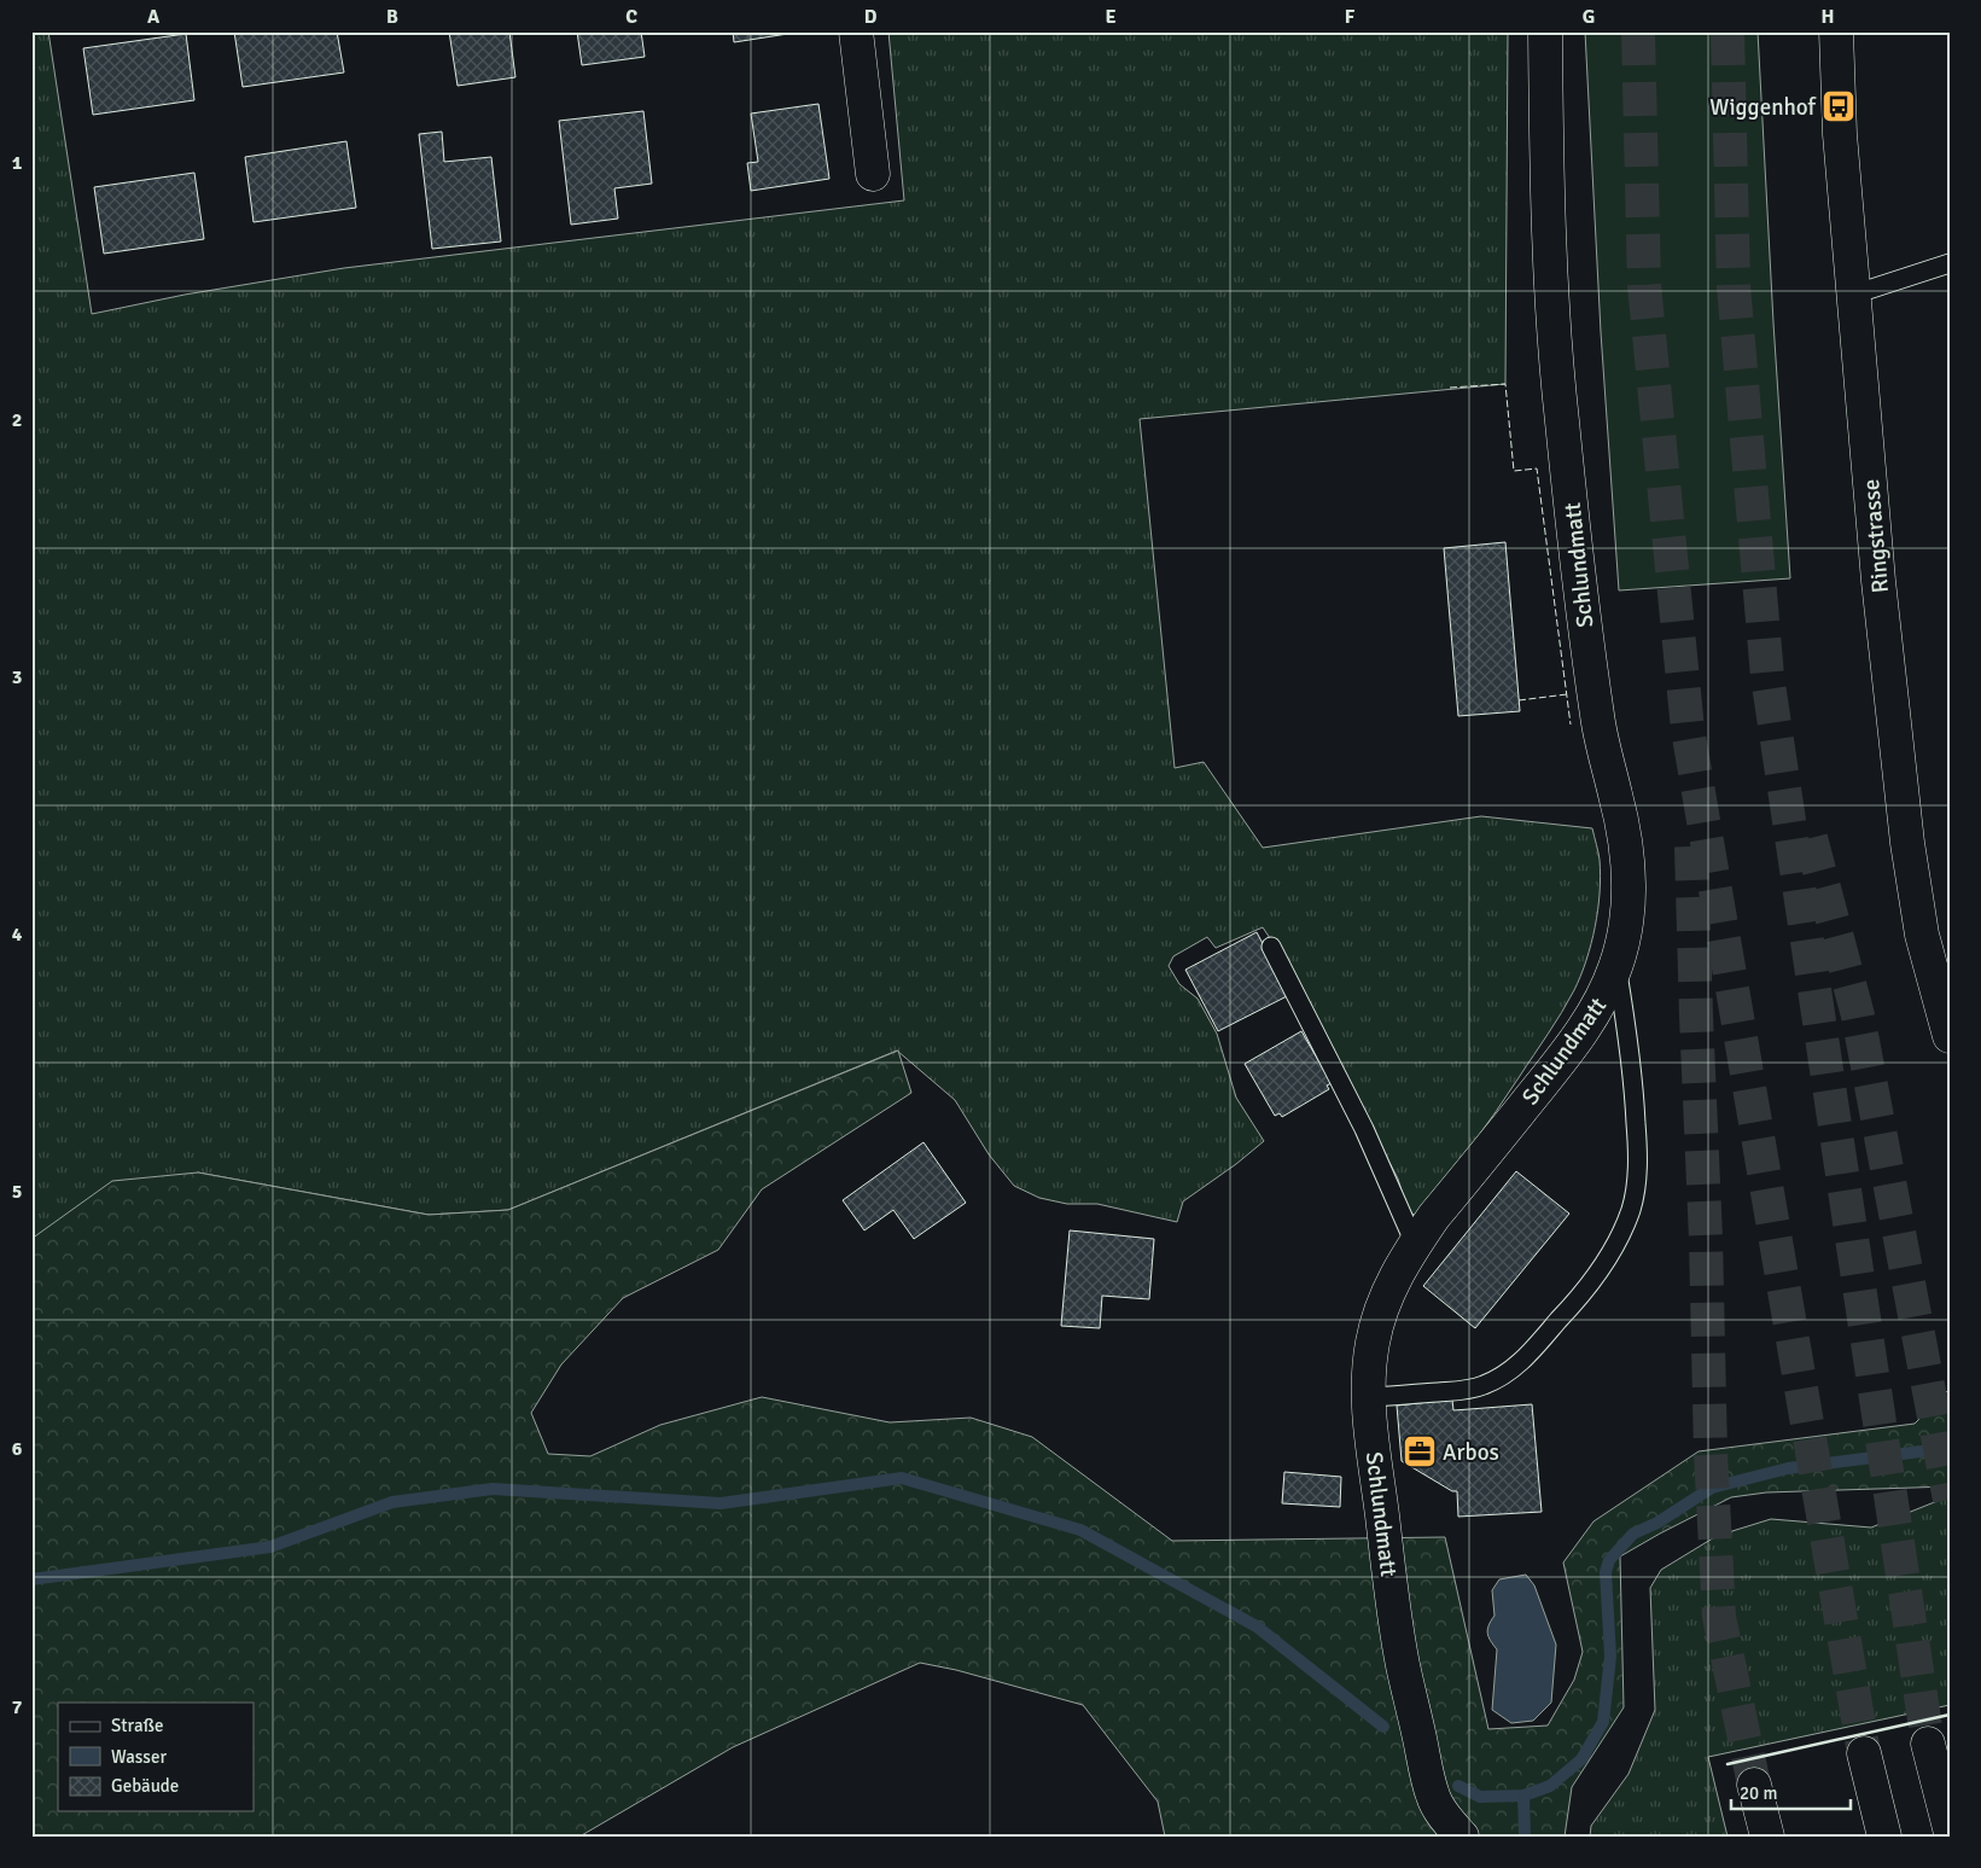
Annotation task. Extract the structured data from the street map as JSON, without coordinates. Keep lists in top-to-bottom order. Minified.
{"streets":{"main road":["Ringstrasse","Schlundmatt"]},"places":{"bus stop":["Wiggenhof"],"office":["Arbos"]},"legend":["Straße","Wasser","Gebäude"],"scale_bar":"20 m","grid":{"columns":["A","B","C","D","E","F","G","H"],"rows":["1","2","3","4","5","6","7"]}}
